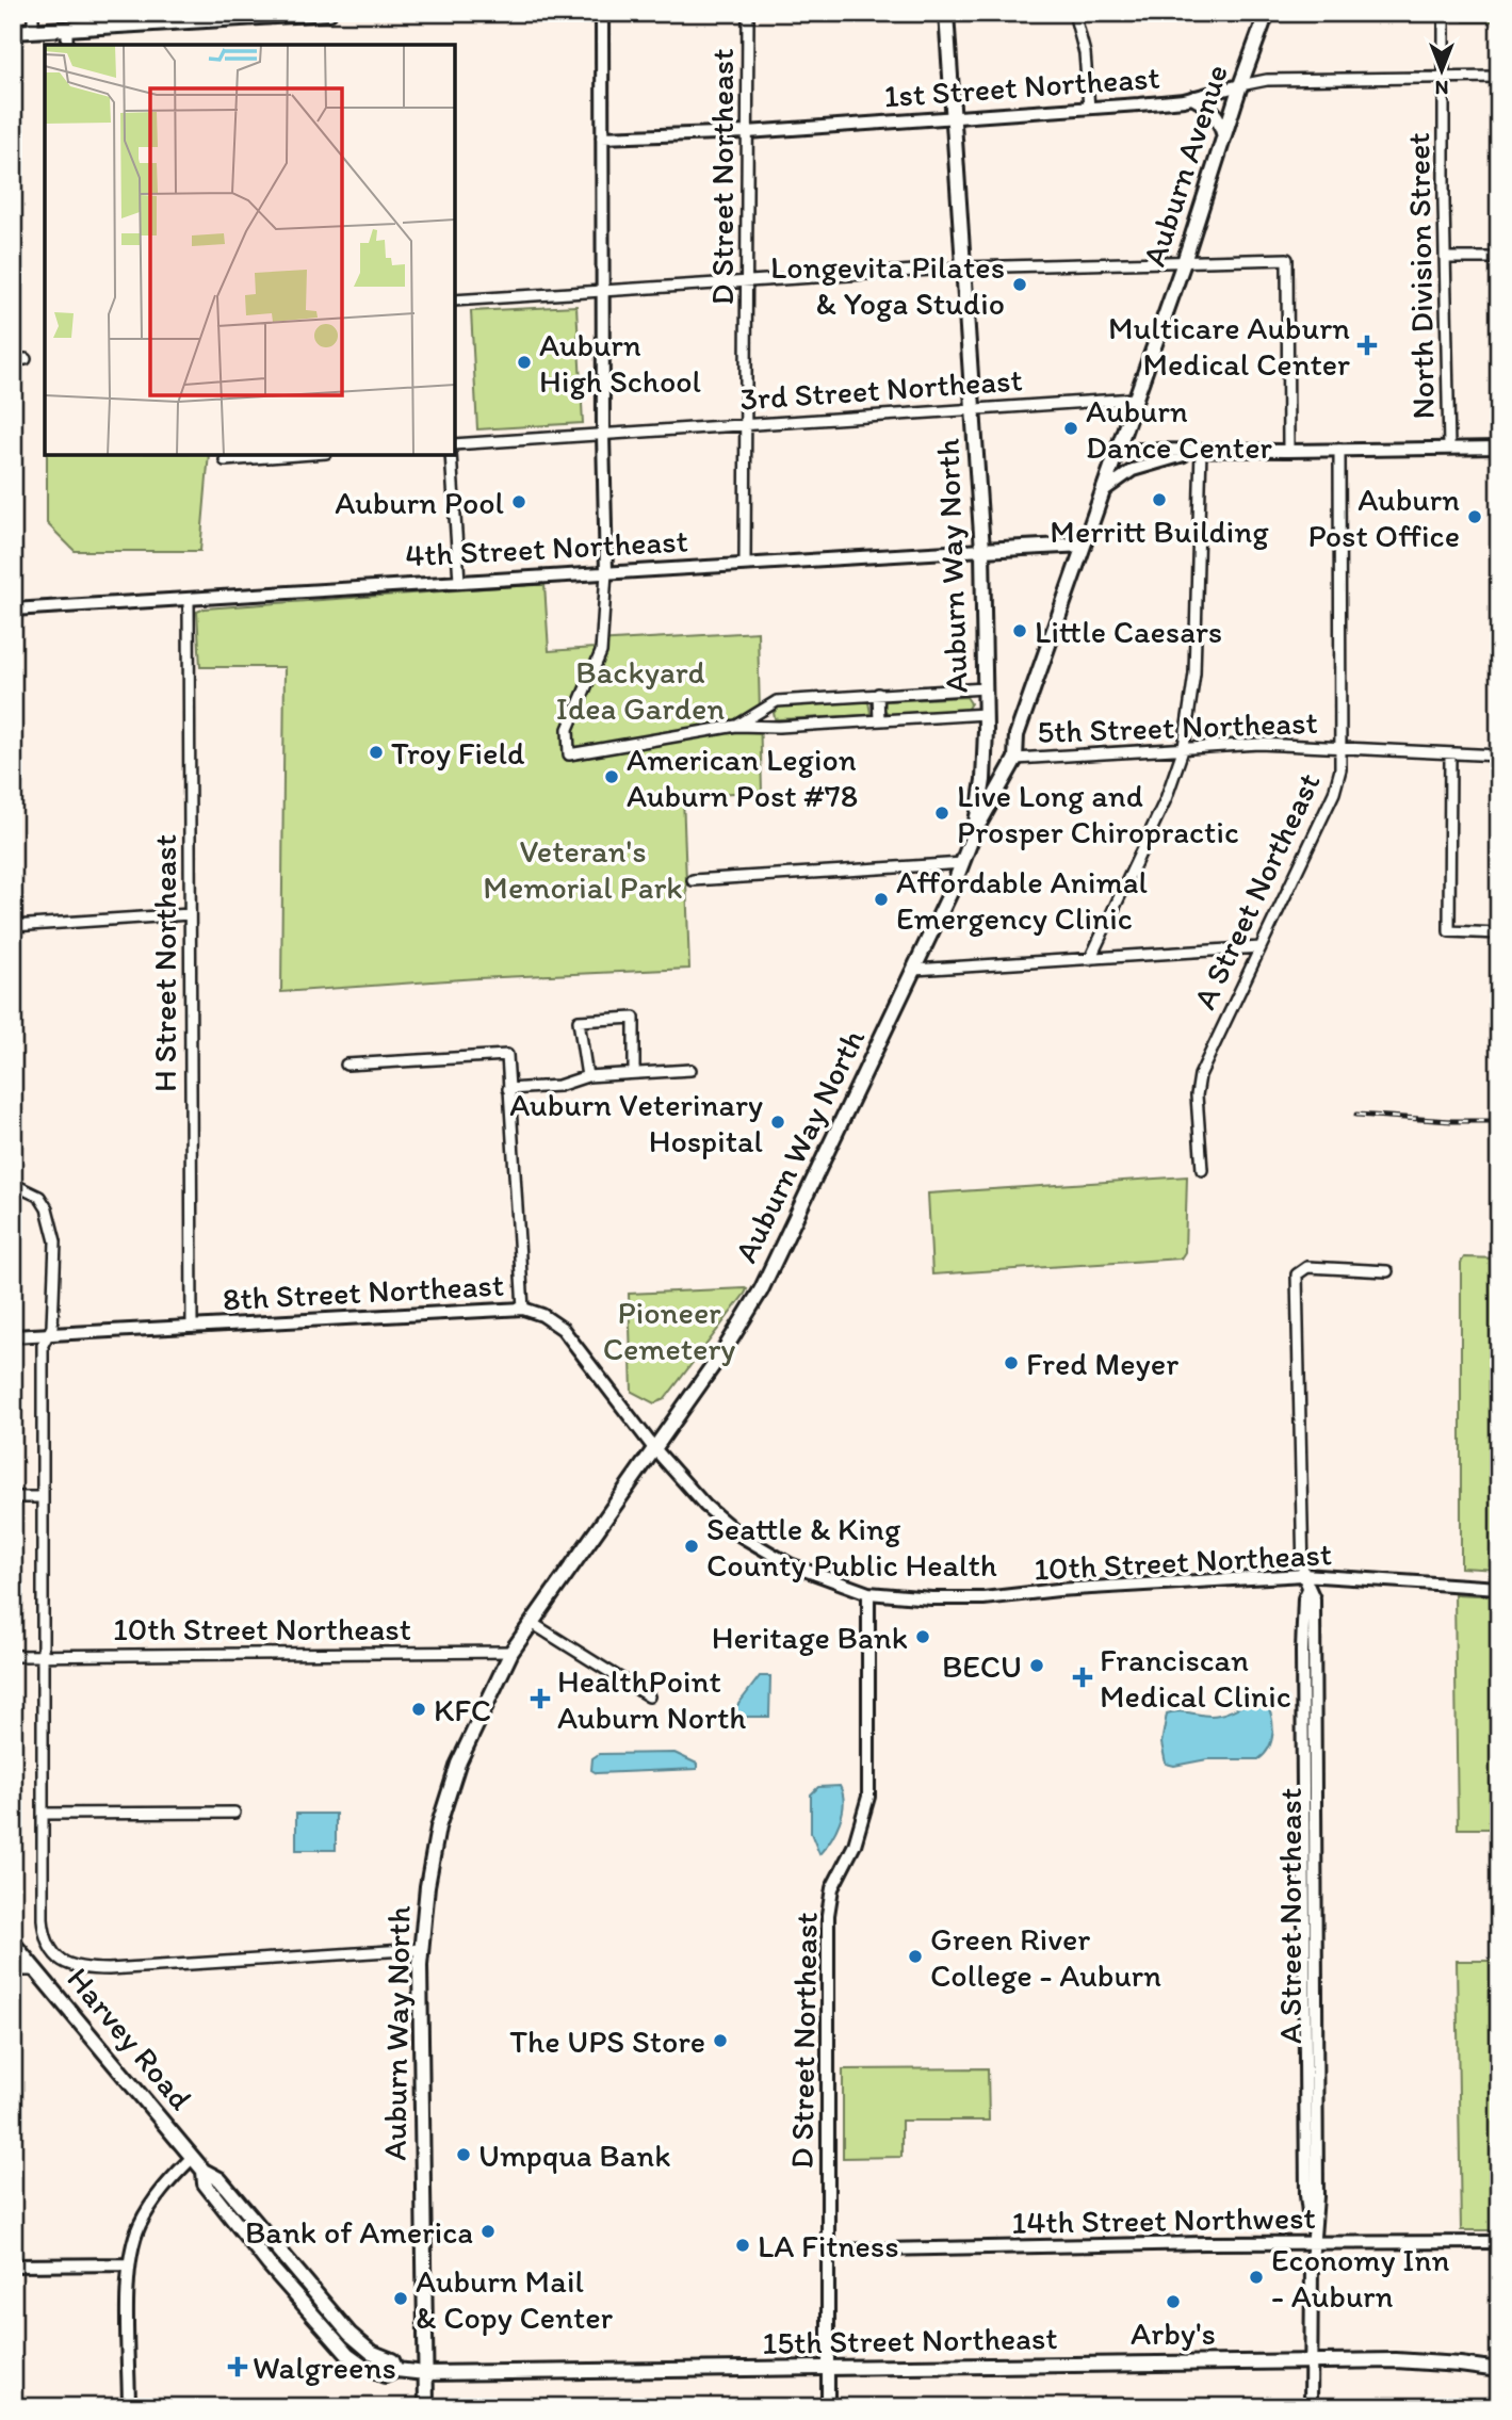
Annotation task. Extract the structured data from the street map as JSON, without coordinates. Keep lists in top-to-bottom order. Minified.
{"streets":{"main road":["Auburn Avenue","4th Street Northeast","Auburn Way North","Harvey Road","15th Street Northeast"],"street":["1st Street Northeast","D Street Northeast","North Division Street","3rd Street Northeast","5th Street Northeast","A Street Northeast","H Street Northeast","8th Street Northeast","10th Street Northeast","14th Street Northwest"]},"crossings":[["1st Street Northeast","Auburn Avenue"],["1st Street Northeast","D Street Northeast"],["1st Street Northeast","North Division Street"],["1st Street Northeast","Auburn Way North"],["Auburn Avenue","3rd Street Northeast"],["Auburn Avenue","4th Street Northeast"],["Auburn Avenue","5th Street Northeast"],["D Street Northeast","3rd Street Northeast"],["D Street Northeast","4th Street Northeast"],["D Street Northeast","8th Street Northeast"],["D Street Northeast","10th Street Northeast"],["D Street Northeast","14th Street Northwest"],["D Street Northeast","15th Street Northeast"],["3rd Street Northeast","Auburn Way North"],["4th Street Northeast","Auburn Way North"],["4th Street Northeast","H Street Northeast"],["Auburn Way North","8th Street Northeast"],["Auburn Way North","10th Street Northeast"],["Auburn Way North","Harvey Road"],["Auburn Way North","15th Street Northeast"],["5th Street Northeast","A Street Northeast"],["A Street Northeast","10th Street Northeast"],["A Street Northeast","14th Street Northwest"],["A Street Northeast","15th Street Northeast"],["H Street Northeast","8th Street Northeast"],["8th Street Northeast","10th Street Northeast"],["Harvey Road","15th Street Northeast"]],"parks":["Backyard Idea Garden","Veteran's Memorial Park","Pioneer Cemetery"],"places":{"other":["Longevita Pilates & Yoga Studio","Auburn High School","Auburn Dance Center","Merritt Building","Auburn Pool","Auburn Post Office","Little Caesars","Troy Field","American Legion Auburn Post #78","Live Long and Prosper Chiropractic","Affordable Animal Emergency Clinic","Auburn Veterinary Hospital","Fred Meyer","Seattle & King County Public Health","Heritage Bank","BECU","KFC","Green River College - Auburn","The UPS Store","Umpqua Bank","Bank of America","LA Fitness","Economy Inn - Auburn","Auburn Mail & Copy Center","Arby's"],"health":["Multicare Auburn Medical Center","Franciscan Medical Clinic","HealthPoint Auburn North","Walgreens"]},"north":"bottom"}
